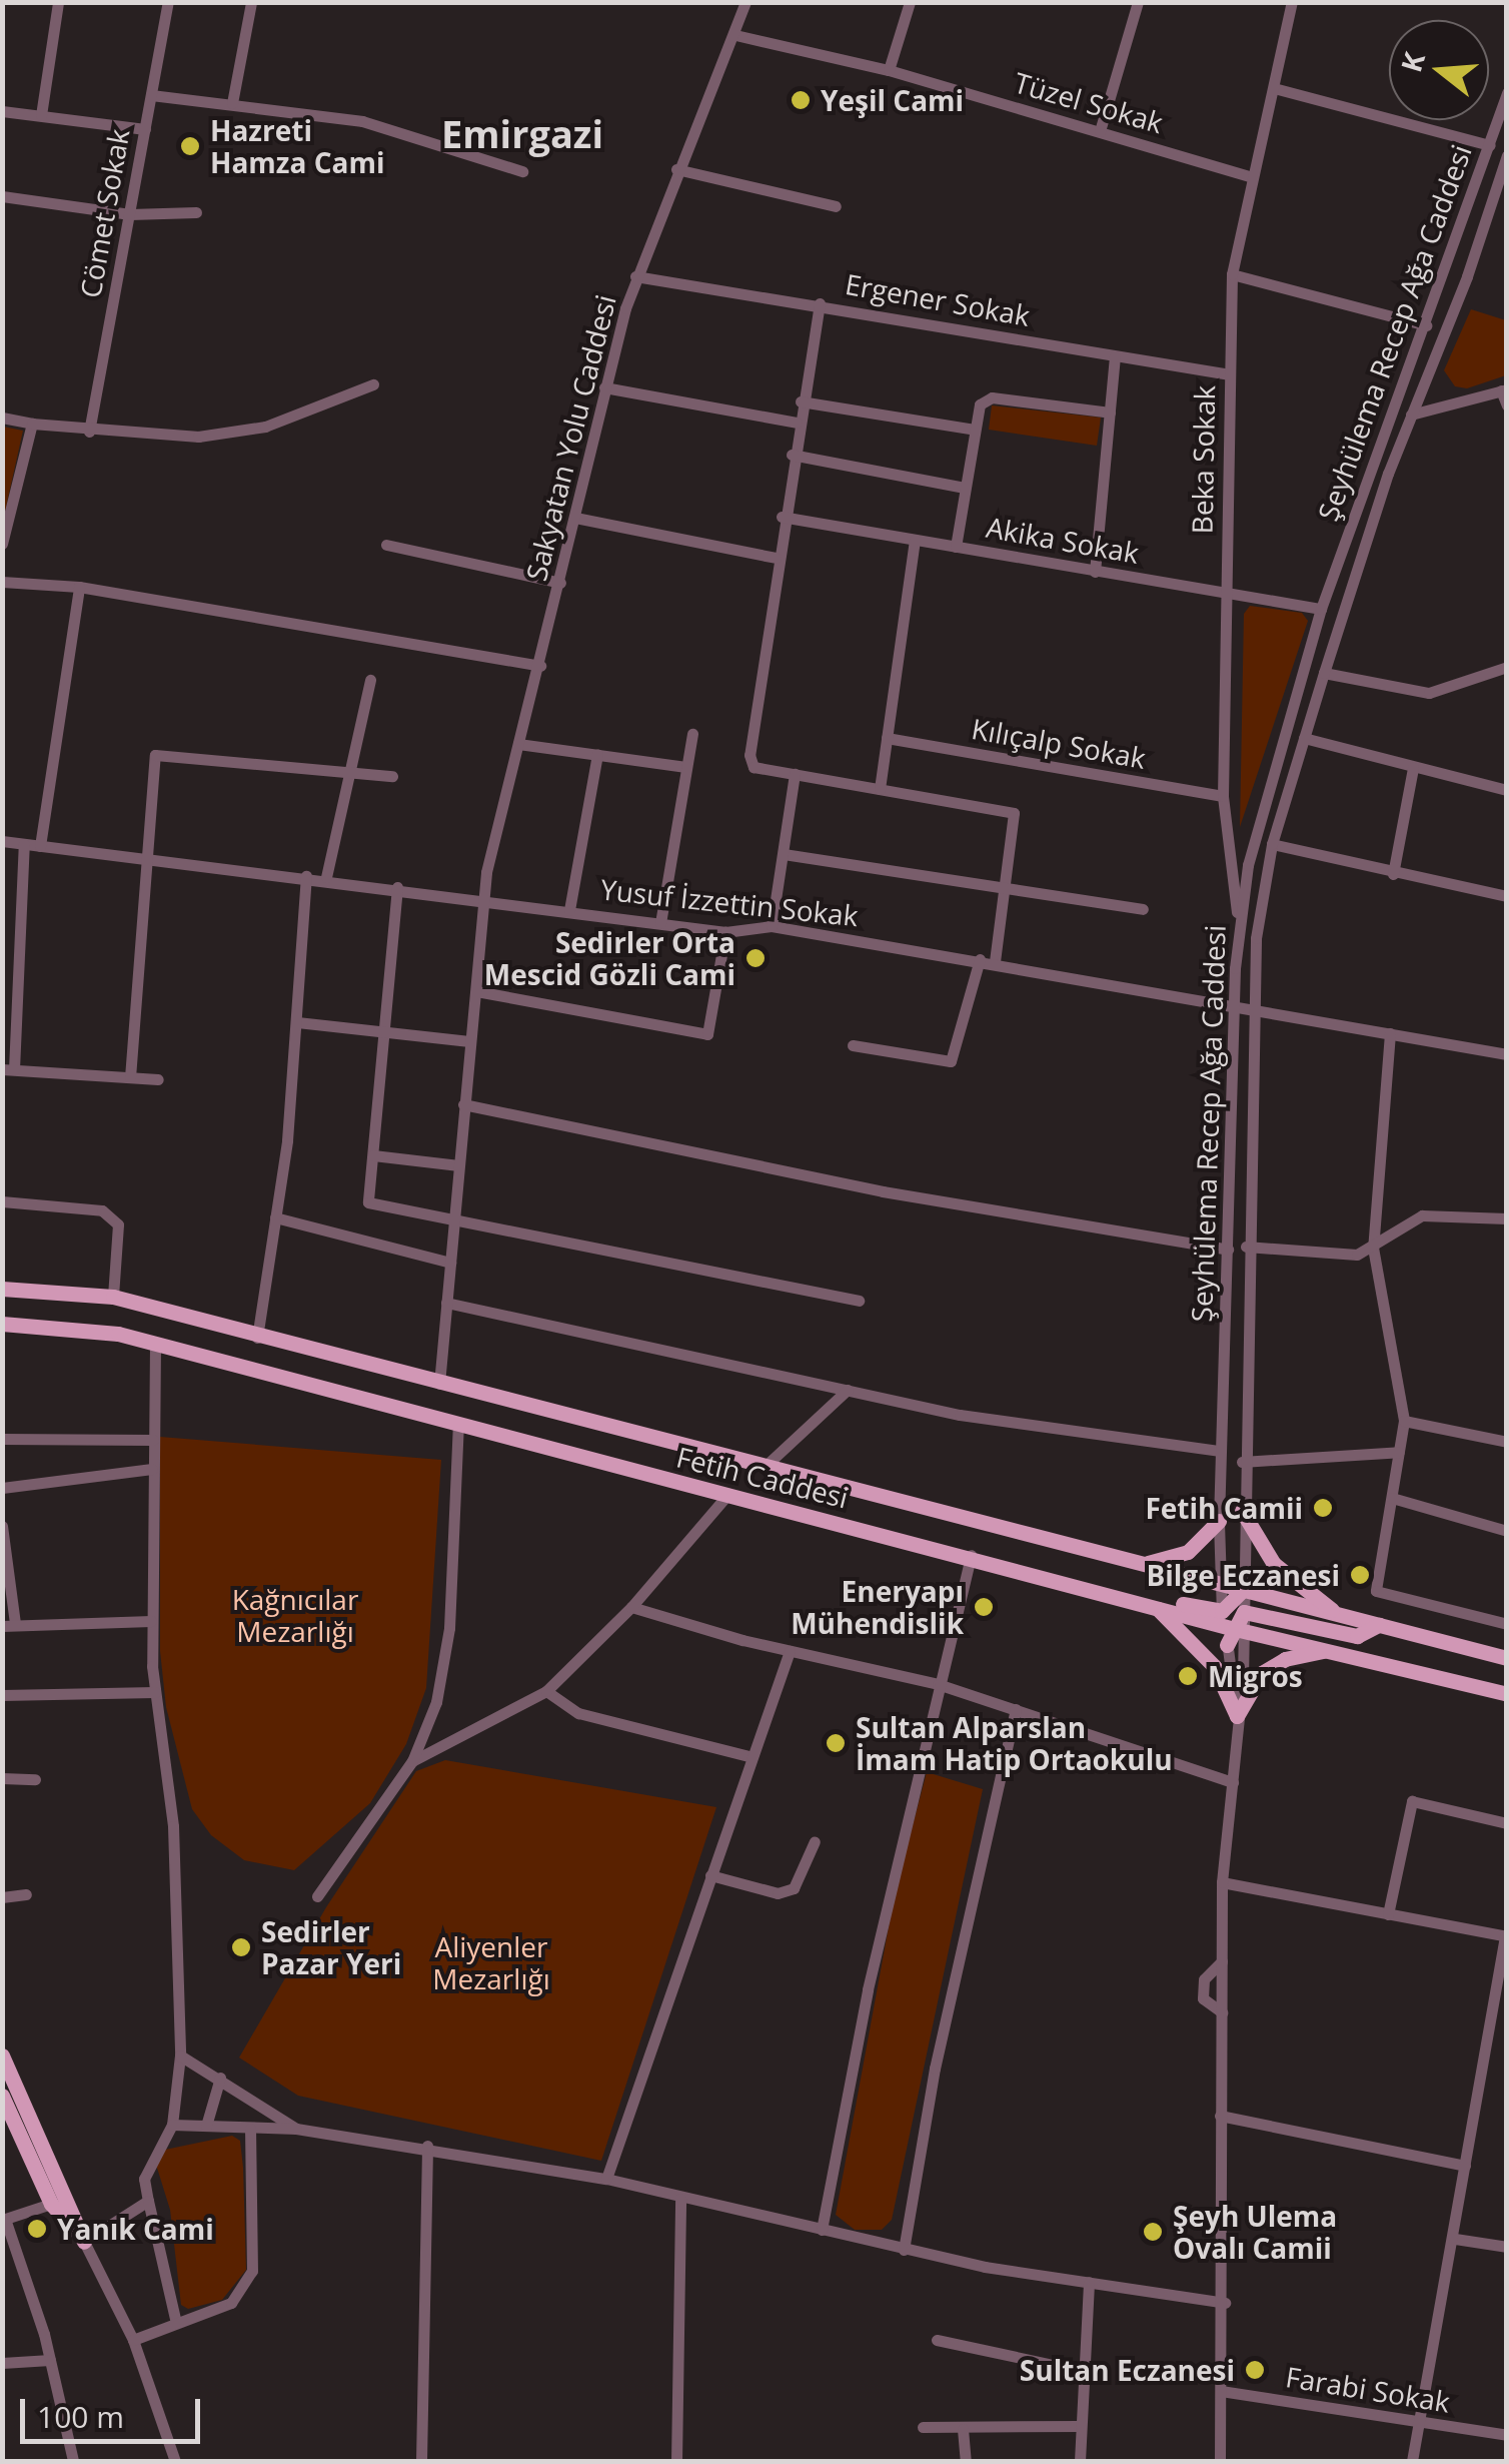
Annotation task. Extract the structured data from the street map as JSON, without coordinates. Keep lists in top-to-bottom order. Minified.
{"streets":{"main road":["Fetih Caddesi"],"street":["Tüzel Sokak","Cömet Sokak","Ergener Sokak","Şeyhülema Recep Ağa Caddesi","Sakyatan Yolu Caddesi","Beka Sokak","Akika Sokak","Kılıçalp Sokak","Yusuf İzzettin Sokak","Farabi Sokak"]},"crossings":[["Tüzel Sokak","Sakyatan Yolu Caddesi"],["Tüzel Sokak","Beka Sokak"],["Ergener Sokak","Sakyatan Yolu Caddesi"],["Ergener Sokak","Beka Sokak"],["Şeyhülema Recep Ağa Caddesi","Beka Sokak"],["Şeyhülema Recep Ağa Caddesi","Akika Sokak"],["Şeyhülema Recep Ağa Caddesi","Yusuf İzzettin Sokak"],["Şeyhülema Recep Ağa Caddesi","Fetih Caddesi"],["Şeyhülema Recep Ağa Caddesi","Farabi Sokak"],["Sakyatan Yolu Caddesi","Yusuf İzzettin Sokak"],["Sakyatan Yolu Caddesi","Fetih Caddesi"],["Beka Sokak","Akika Sokak"],["Beka Sokak","Kılıçalp Sokak"]],"districts":["Emirgazi"],"parks":["Kağnıcılar Mezarlığı","Aliyenler Mezarlığı"],"places":["Yeşil Cami","Hazreti Hamza Cami","Sedirler Orta Mescid Gözli Cami","Fetih Camii","Bilge Eczanesi","Eneryapı Mühendislik","Migros","Sultan Alparslan İmam Hatip Ortaokulu","Sedirler Pazar Yeri","Yanık Cami","Şeyh Ulema Ovalı Camii","Sultan Eczanesi"],"scale_bar":"100 m","north":"left"}
